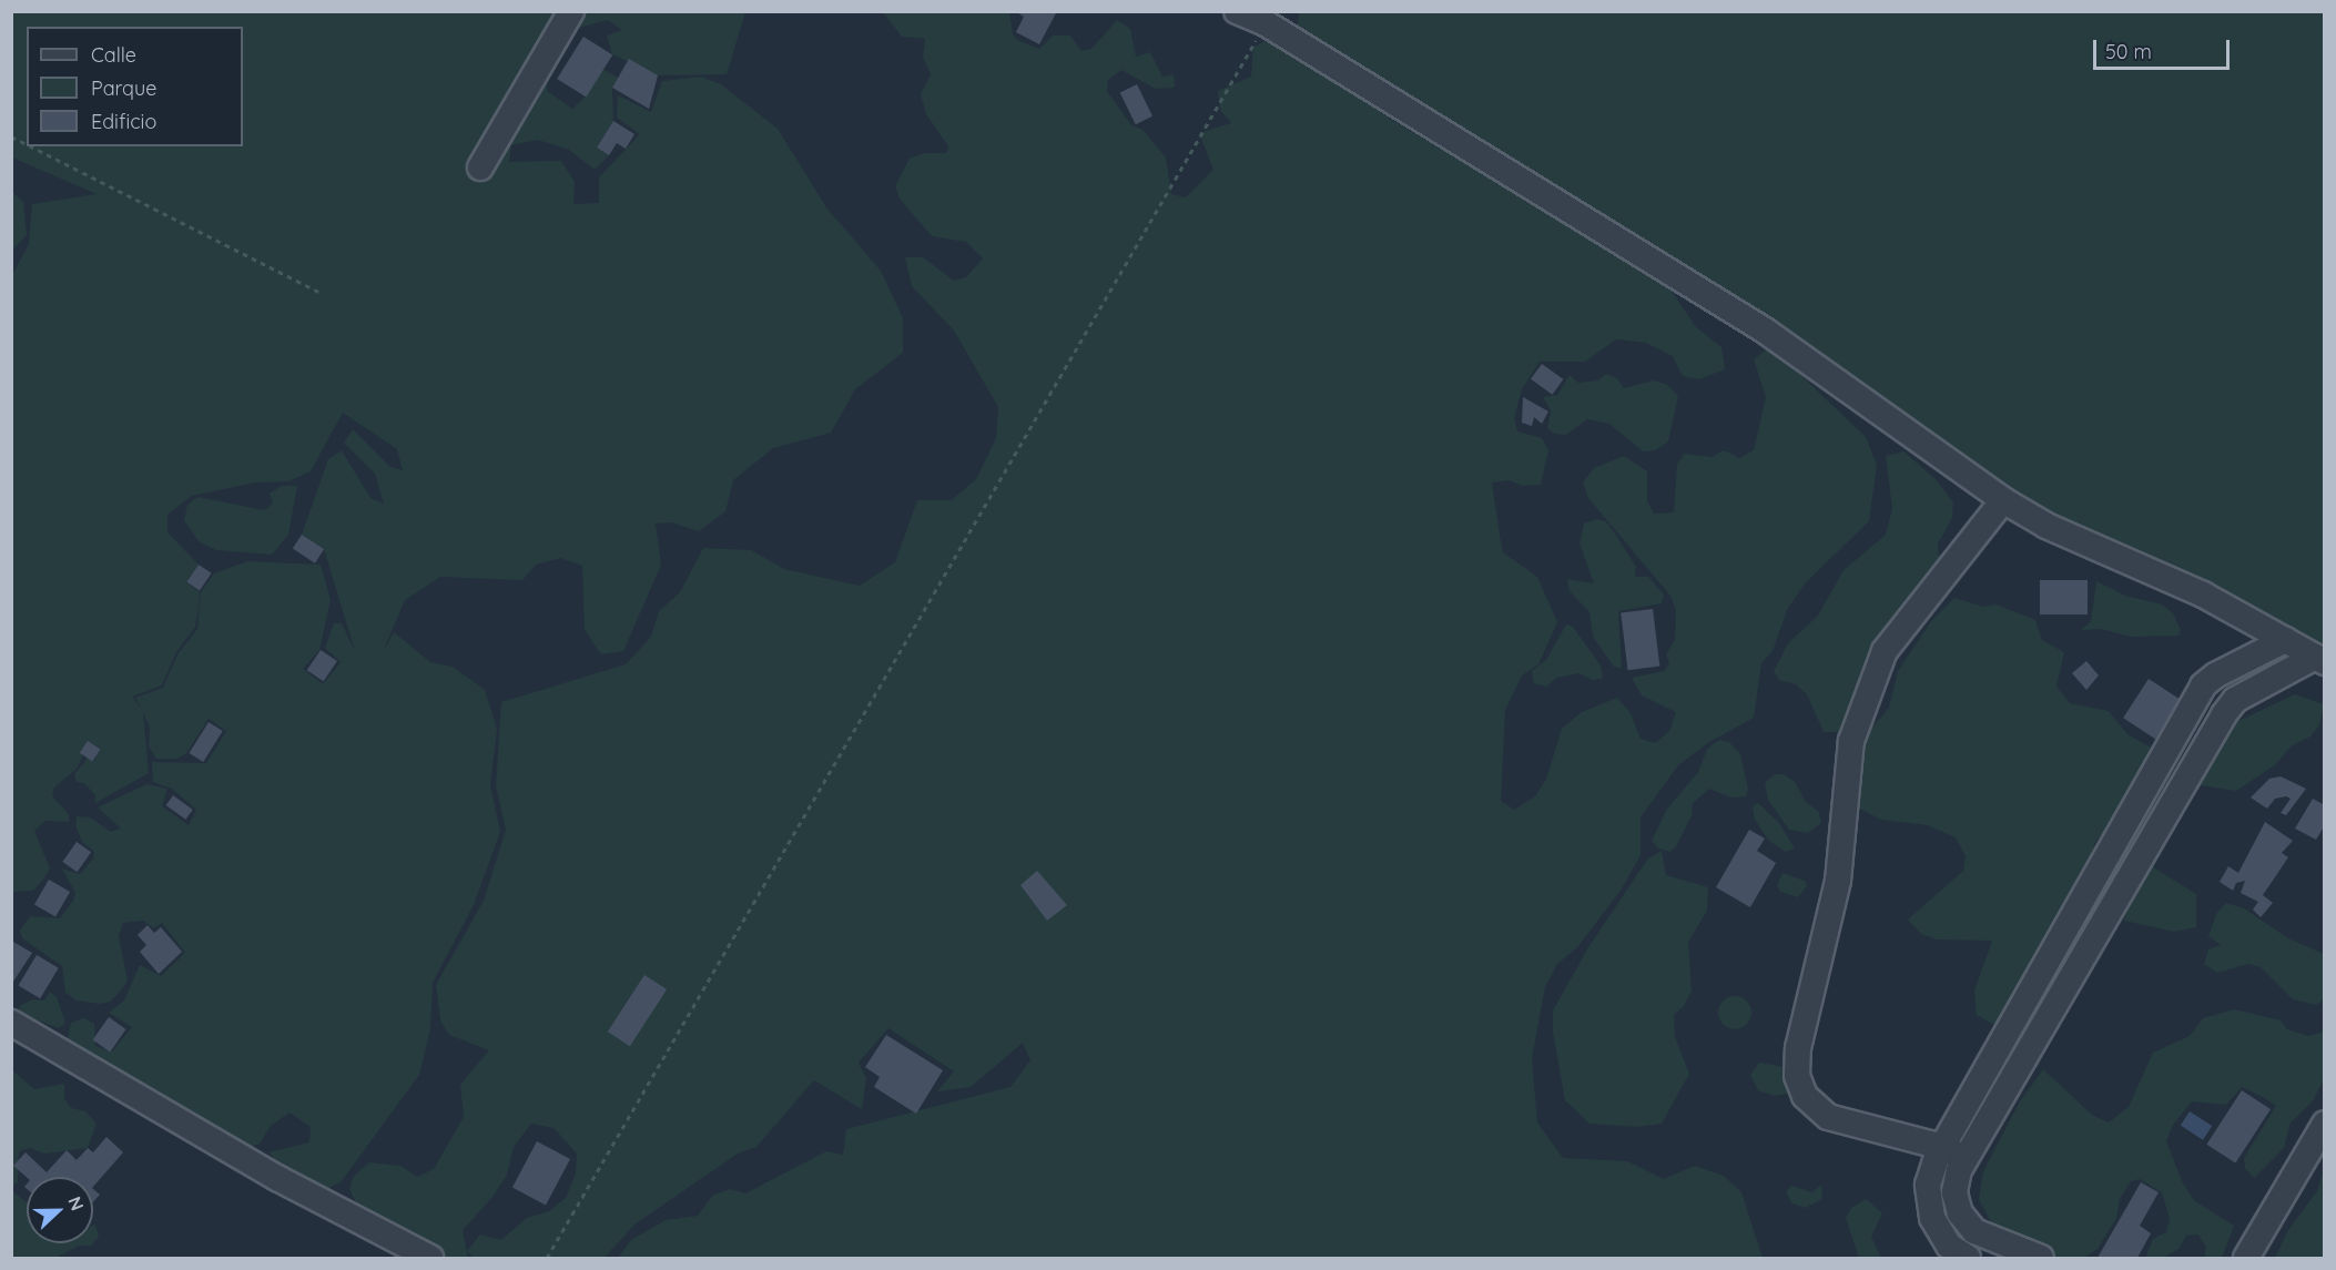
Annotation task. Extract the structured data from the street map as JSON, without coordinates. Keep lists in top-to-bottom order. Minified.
{"legend":["Calle","Parque","Edificio"],"scale_bar":"50 m","north":"right"}
